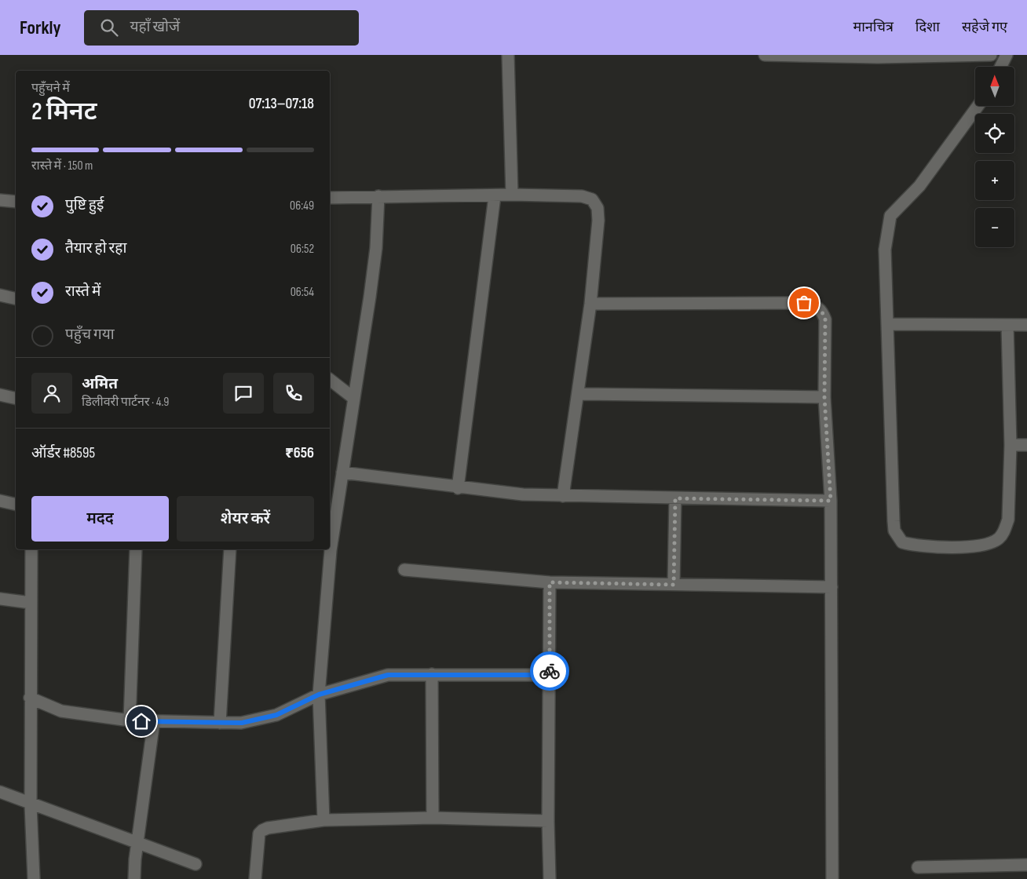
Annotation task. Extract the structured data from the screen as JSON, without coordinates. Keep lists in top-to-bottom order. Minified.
{"north":"top","page":{"header":"Forkly","search":"यहाँ खोजें","nav":["मानचित्र","दिशा","सहेजे गए"],"map_buttons":["+","−"],"heading":["2 मिनट","पहुँचने में","07:13–07:18"],"panel":["अमित","डिलीवरी पार्टनर · 4.9","ऑर्डर #8595","₹656"],"bar":"रास्ते में · 150 m","list":[["पुष्टि हुई","06:49"],["तैयार हो रहा","06:52"],["रास्ते में","06:54"],"पहुँच गया"],"buttons":["मदद","शेयर करें"]}}
